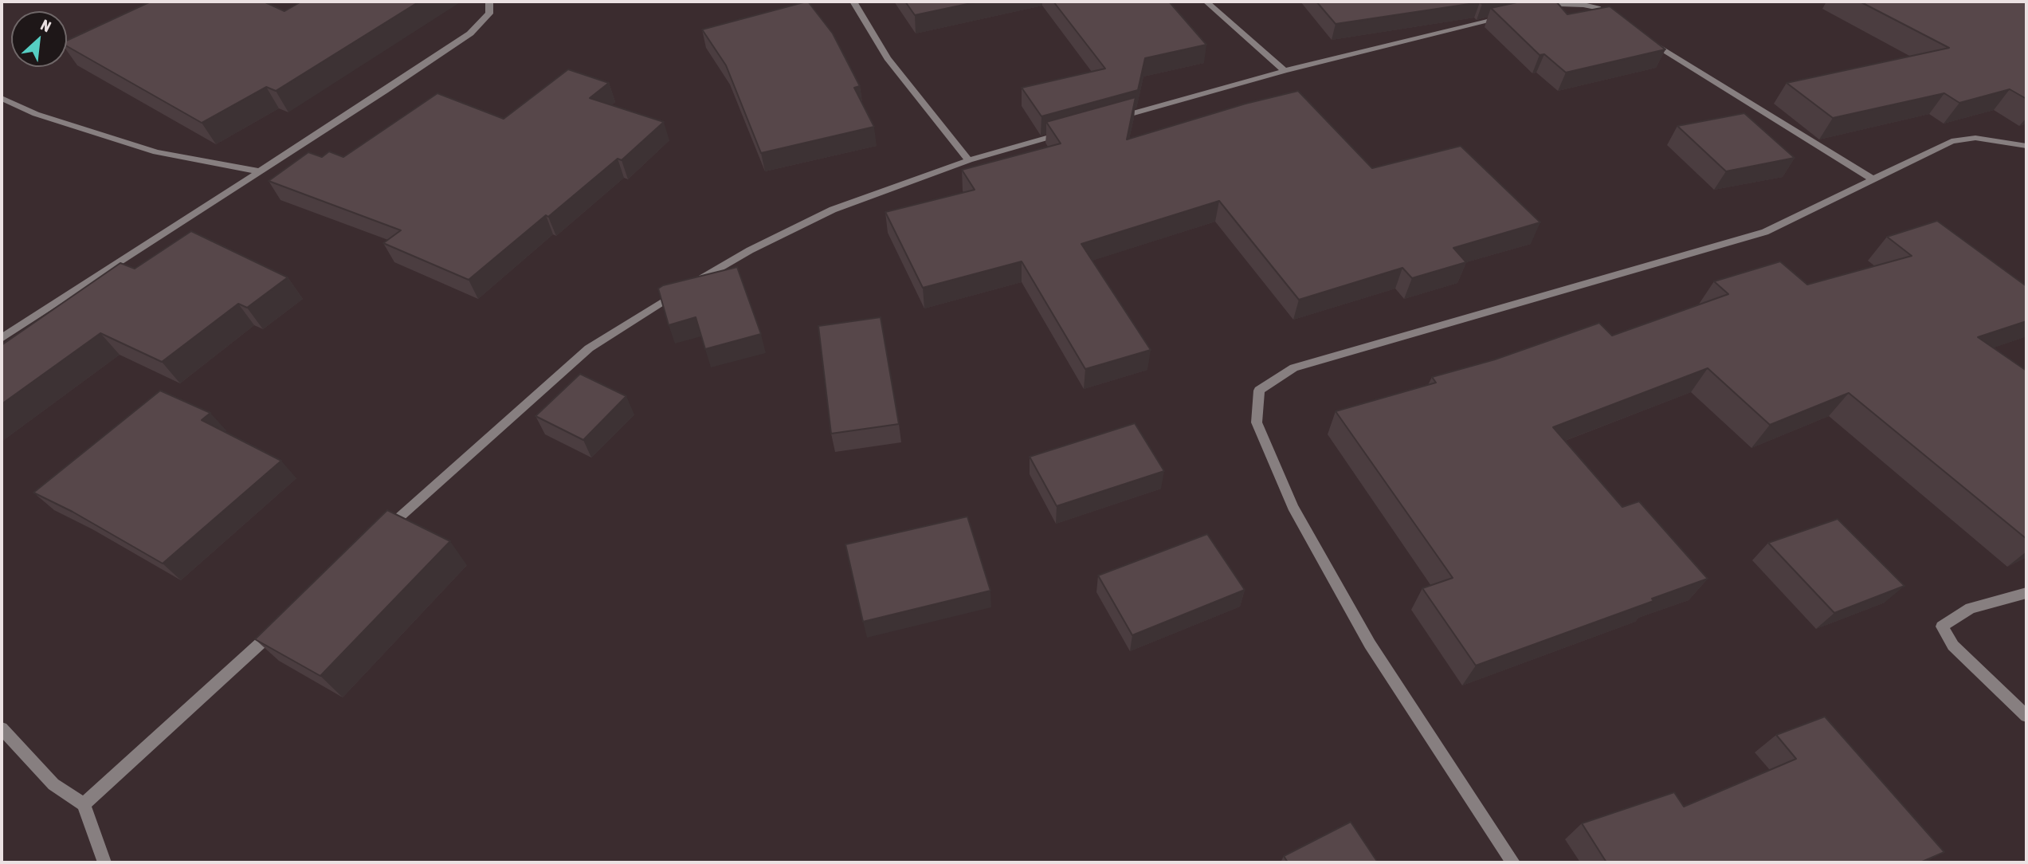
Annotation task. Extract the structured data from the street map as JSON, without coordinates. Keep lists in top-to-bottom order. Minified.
{"north":"top right"}
